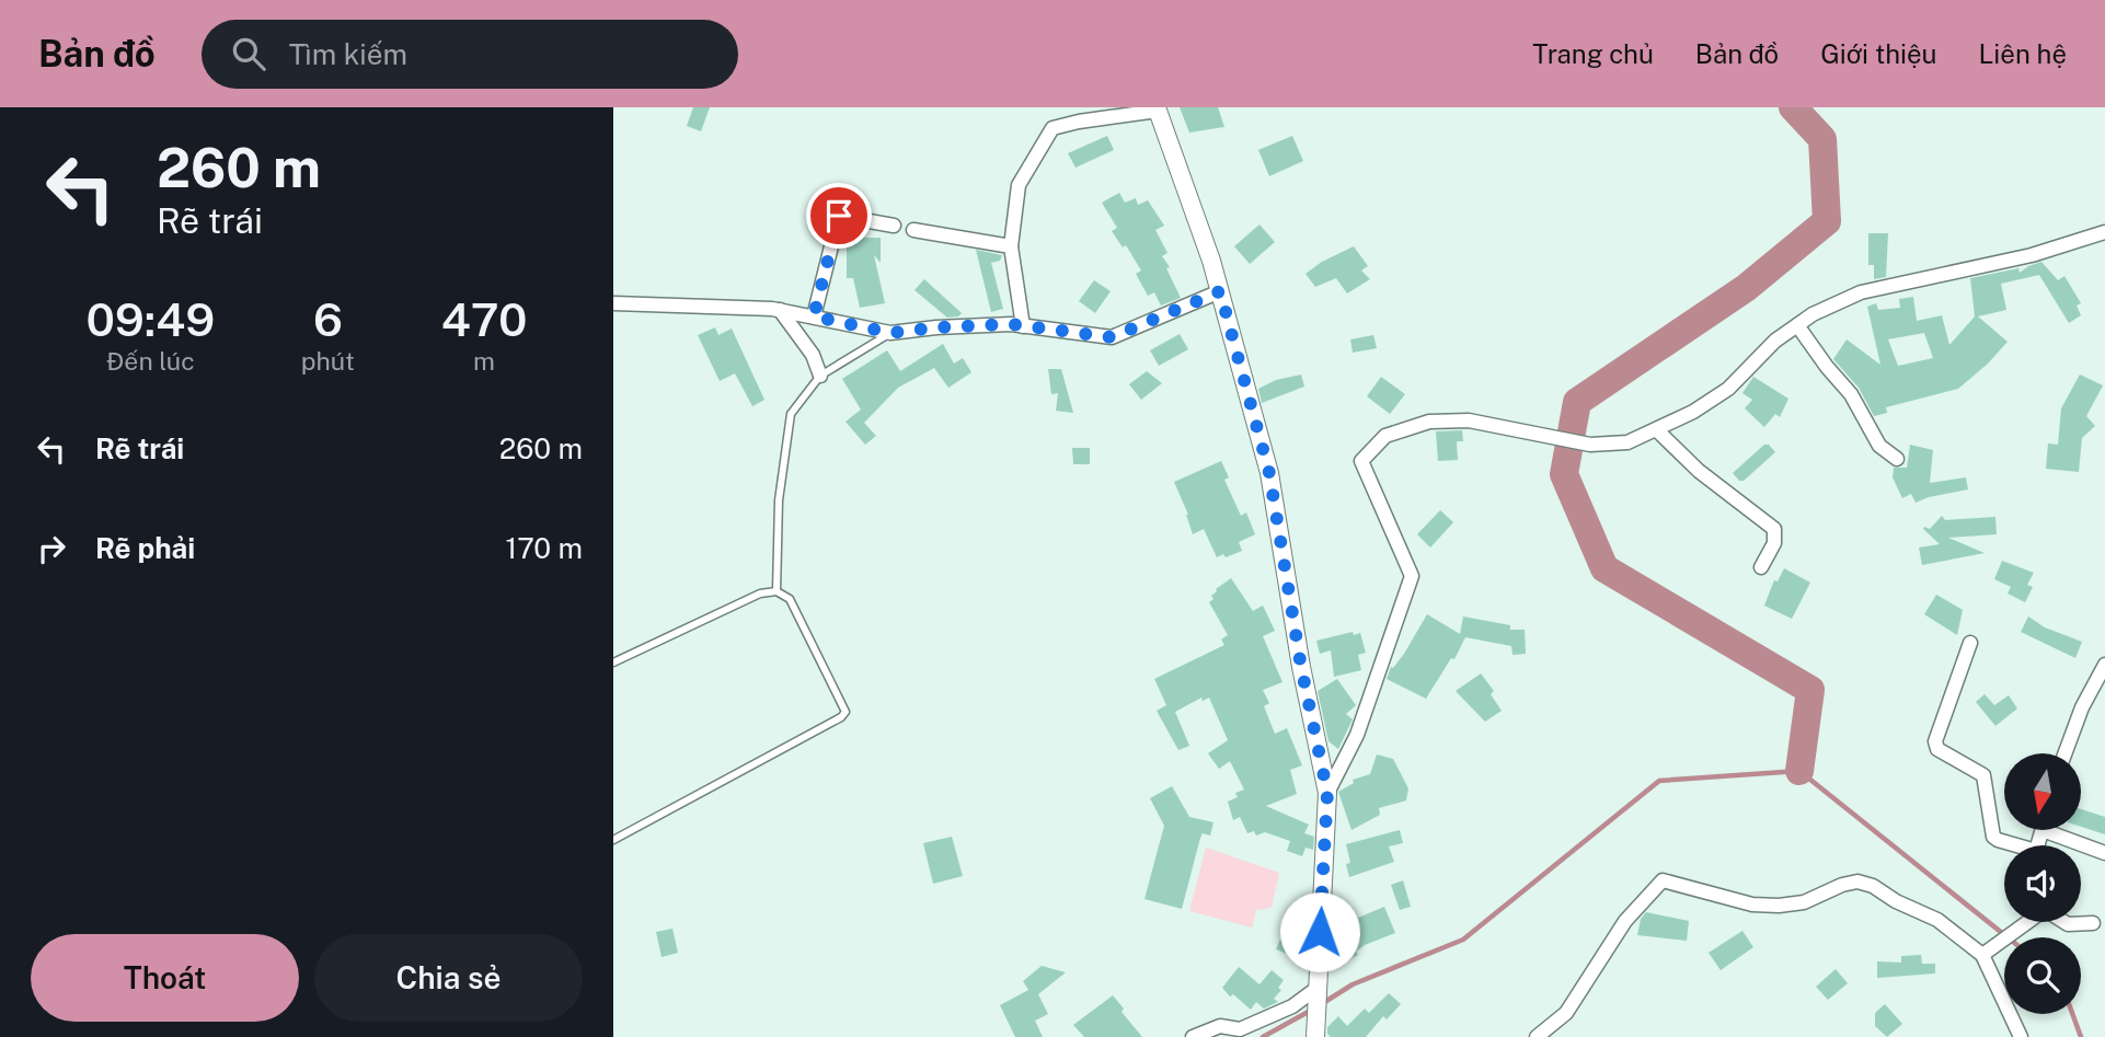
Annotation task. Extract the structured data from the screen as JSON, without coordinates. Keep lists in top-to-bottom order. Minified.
{"north":"bottom","page":{"header":"Bản đồ","search":"Tìm kiếm","nav":["Trang chủ","Bản đồ","Giới thiệu","Liên hệ"],"turn":["260 m","Rẽ trái"],"eta":["09:49","Đến lúc","6","phút","470","m"],"list":[{"name":"Rẽ trái","value":"260 m"},{"name":"Rẽ phải","value":"170 m"}],"buttons":["Thoát","Chia sẻ"]}}
